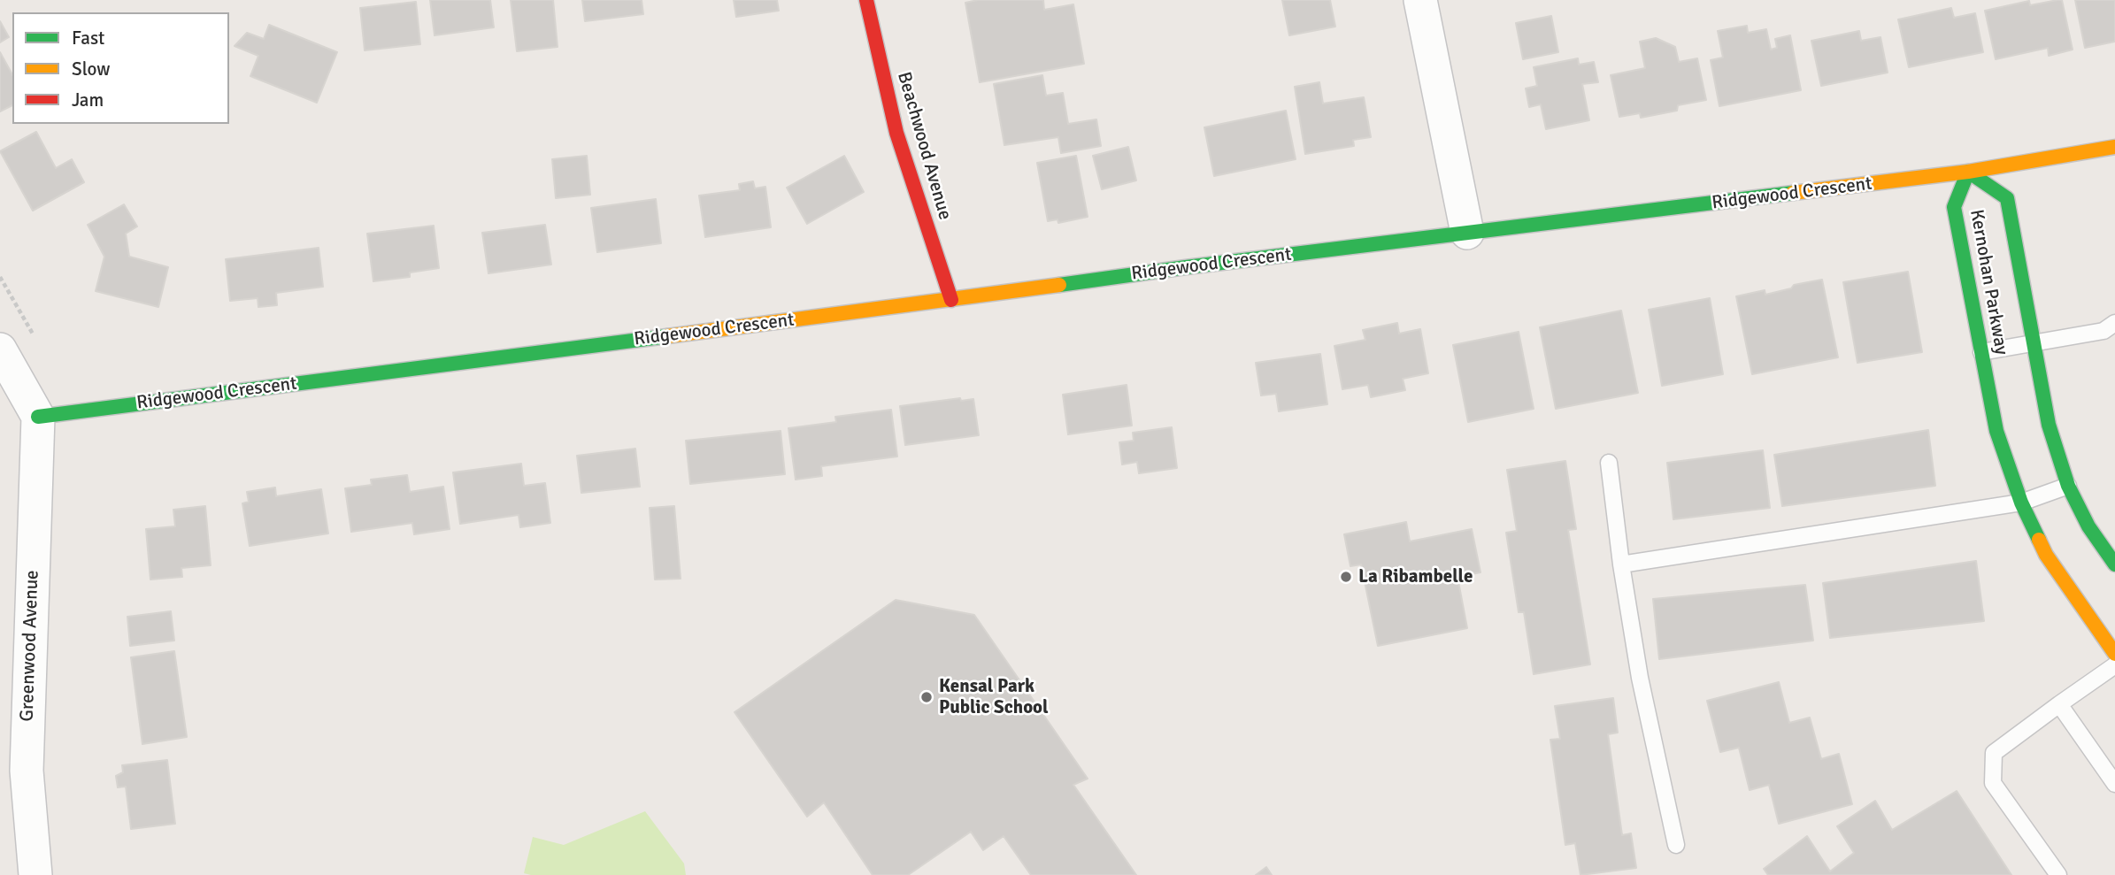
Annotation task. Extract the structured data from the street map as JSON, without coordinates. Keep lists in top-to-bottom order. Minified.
{"streets":{"street":["Beachwood Avenue","Ridgewood Crescent","Kernohan Parkway","Greenwood Avenue"]},"crossings":[["Beachwood Avenue","Ridgewood Crescent"],["Ridgewood Crescent","Kernohan Parkway"],["Ridgewood Crescent","Greenwood Avenue"]],"places":["La Ribambelle","Kensal Park Public School"],"legend":["Fast","Slow","Jam"]}
